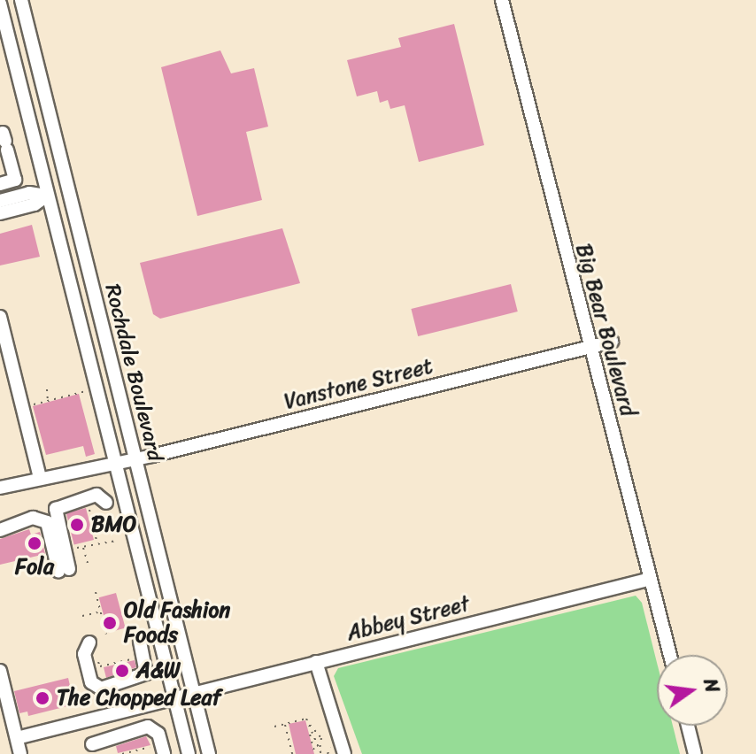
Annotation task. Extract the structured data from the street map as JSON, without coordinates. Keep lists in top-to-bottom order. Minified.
{"streets":{"street":["Big Bear Boulevard","Rochdale Boulevard","Vanstone Street","Abbey Street"]},"crossings":[["Big Bear Boulevard","Vanstone Street"],["Big Bear Boulevard","Abbey Street"],["Rochdale Boulevard","Vanstone Street"],["Rochdale Boulevard","Abbey Street"]],"places":["BMO","Fola","Old Fashion Foods","A&W","The Chopped Leaf"],"north":"right"}
